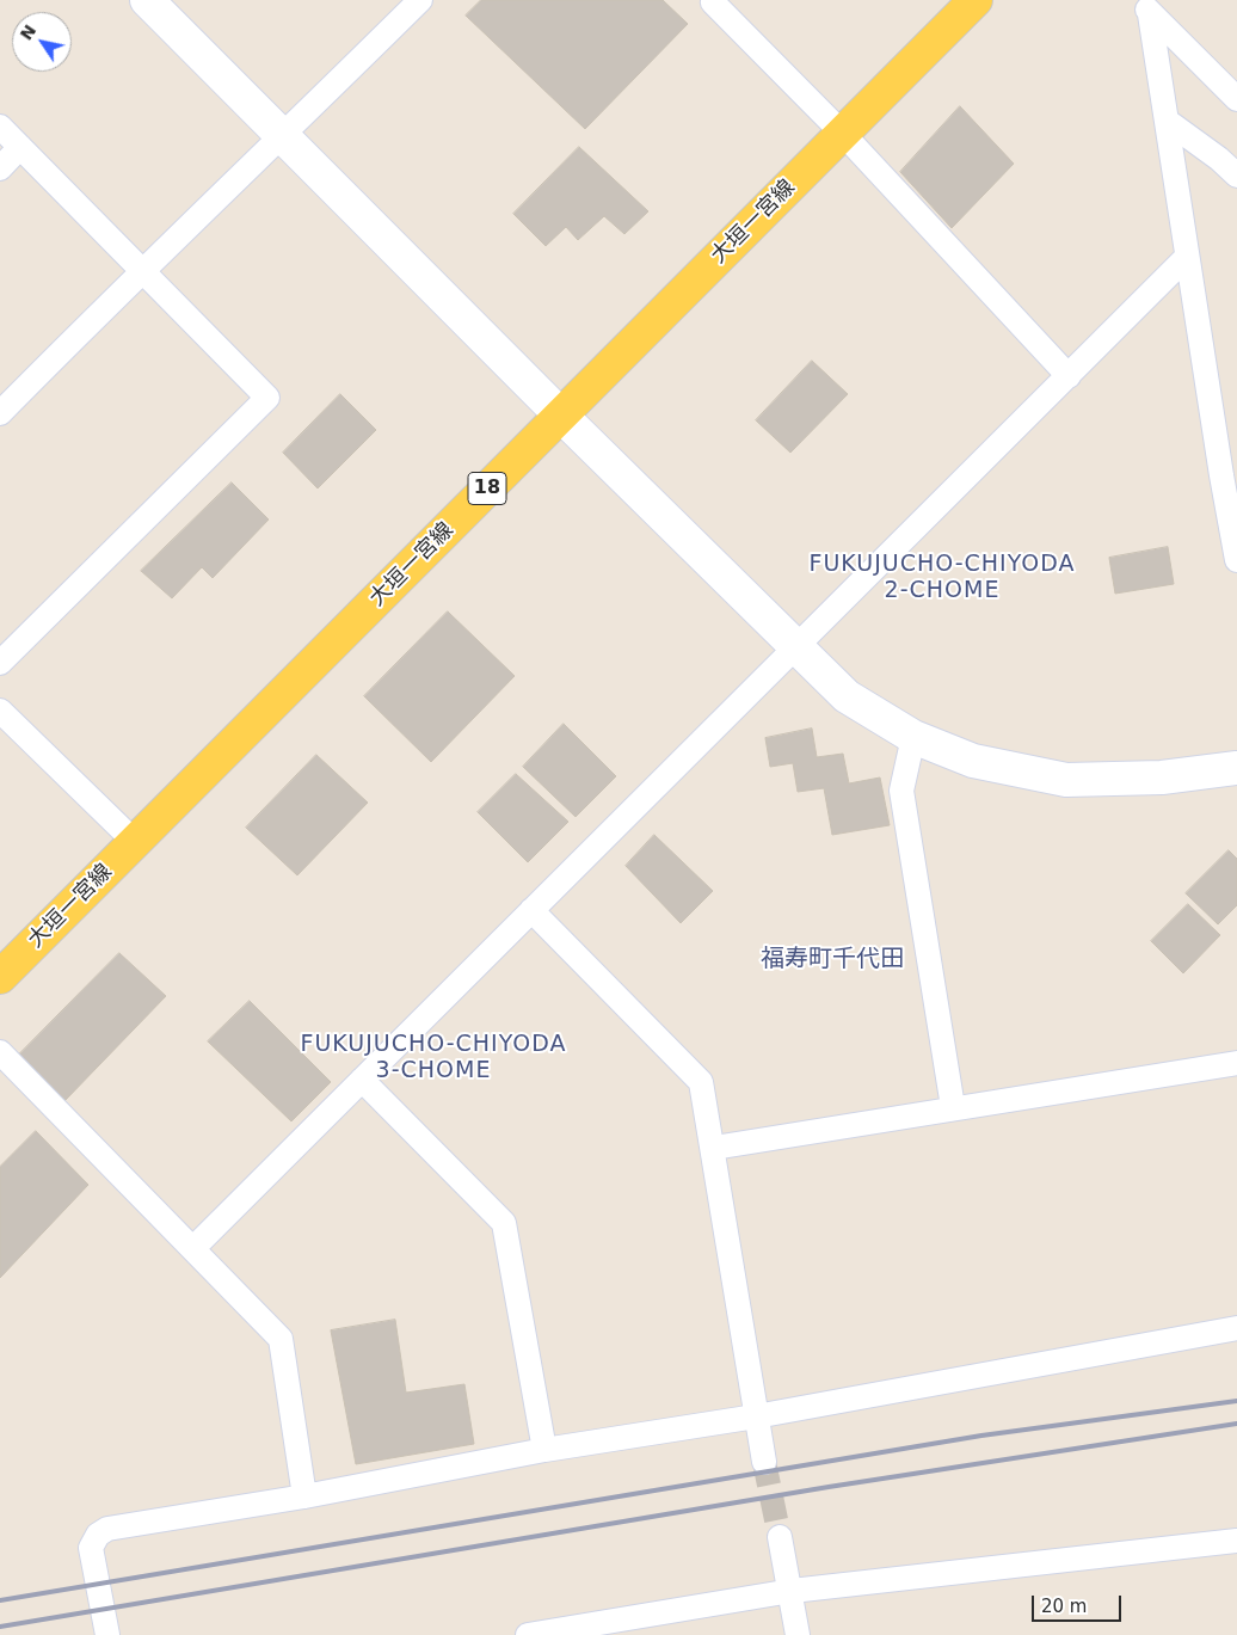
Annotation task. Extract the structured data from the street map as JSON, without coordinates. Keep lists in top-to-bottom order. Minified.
{"streets":{"main road":["大垣一宮線","18"]},"districts":["FUKUJUCHO-CHIYODA 2-CHOME","福寿町千代田","FUKUJUCHO-CHIYODA 3-CHOME"],"scale_bar":"20 m","north":"top left"}
